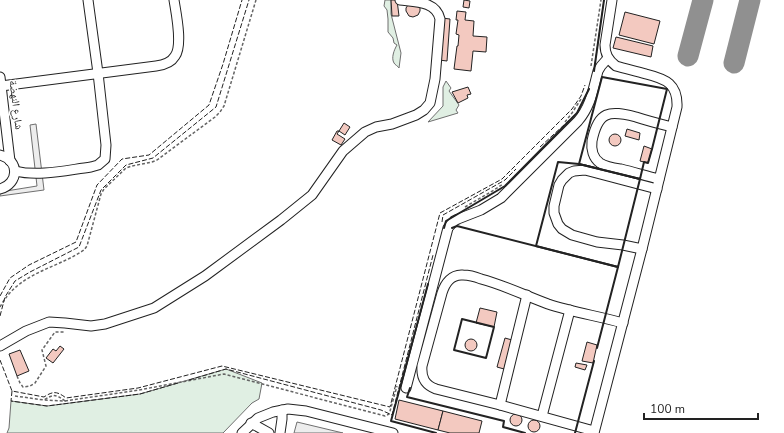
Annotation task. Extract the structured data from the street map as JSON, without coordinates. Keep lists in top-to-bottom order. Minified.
{"streets":{"street":["شارع النهضة"]},"scale_bar":"100 m"}
